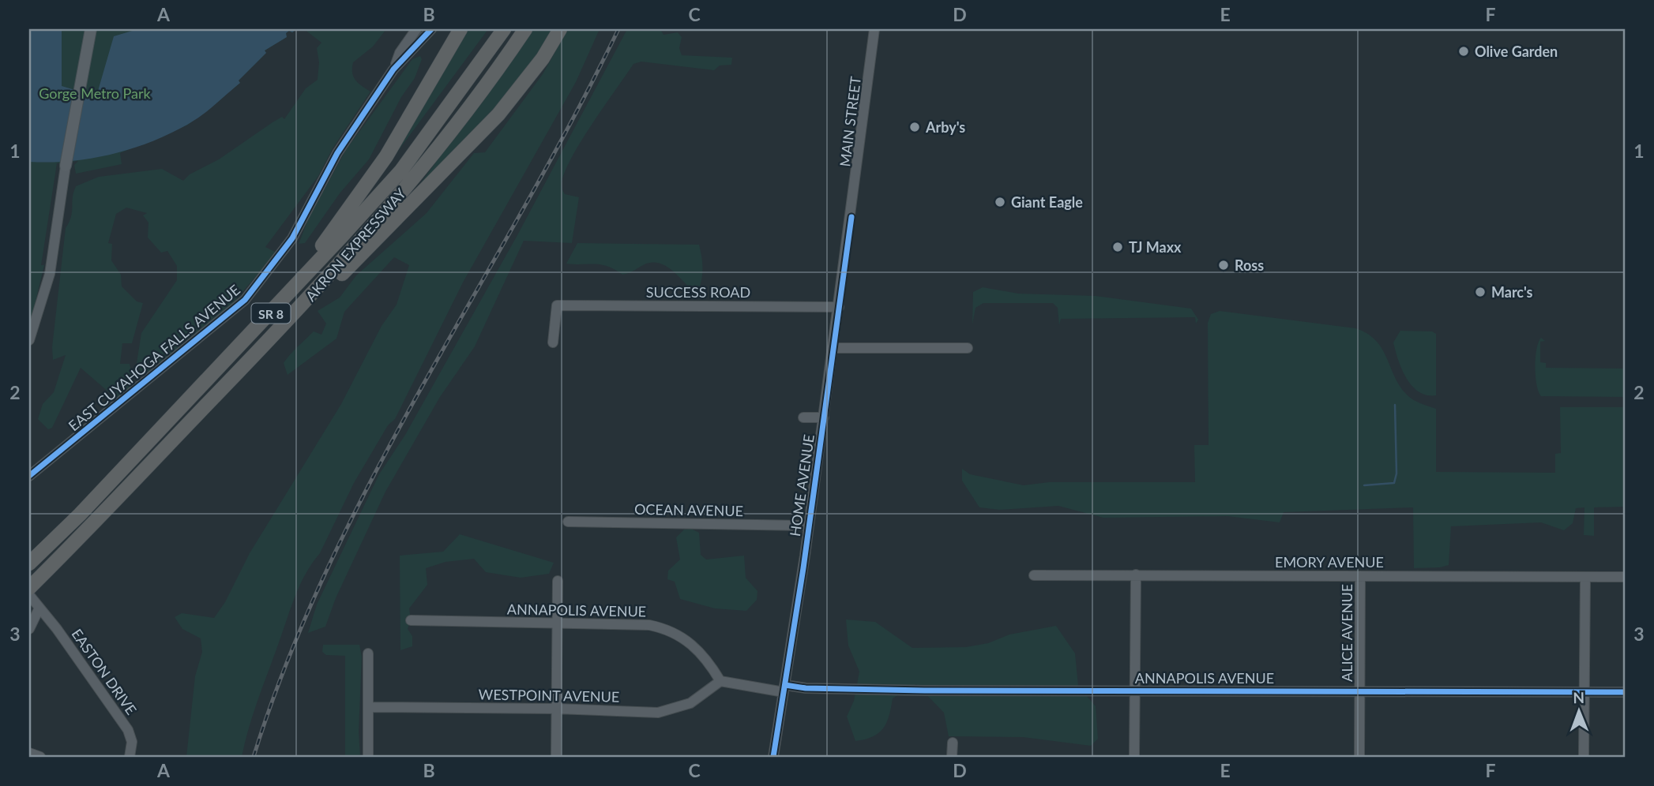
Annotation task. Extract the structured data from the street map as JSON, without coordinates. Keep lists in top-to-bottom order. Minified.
{"streets":{"highway":["AKRON EXPRESSWAY","SR 8"],"street":["MAIN STREET","SUCCESS ROAD","EAST CUYAHOGA FALLS AVENUE","HOME AVENUE","OCEAN AVENUE","EMORY AVENUE","ANNAPOLIS AVENUE","ALICE AVENUE","EASTON DRIVE","WESTPOINT AVENUE"]},"crossings":[["MAIN STREET","HOME AVENUE"],["SUCCESS ROAD","HOME AVENUE"],["HOME AVENUE","OCEAN AVENUE"],["HOME AVENUE","ANNAPOLIS AVENUE"],["EMORY AVENUE","ALICE AVENUE"],["ANNAPOLIS AVENUE","ALICE AVENUE"],["ANNAPOLIS AVENUE","WESTPOINT AVENUE"]],"parks":["Gorge Metro Park"],"places":["Olive Garden","Arby's","Giant Eagle","TJ Maxx","Ross","Marc's"],"north":"top","grid":{"columns":["A","B","C","D","E","F"],"rows":["1","2","3"]}}
